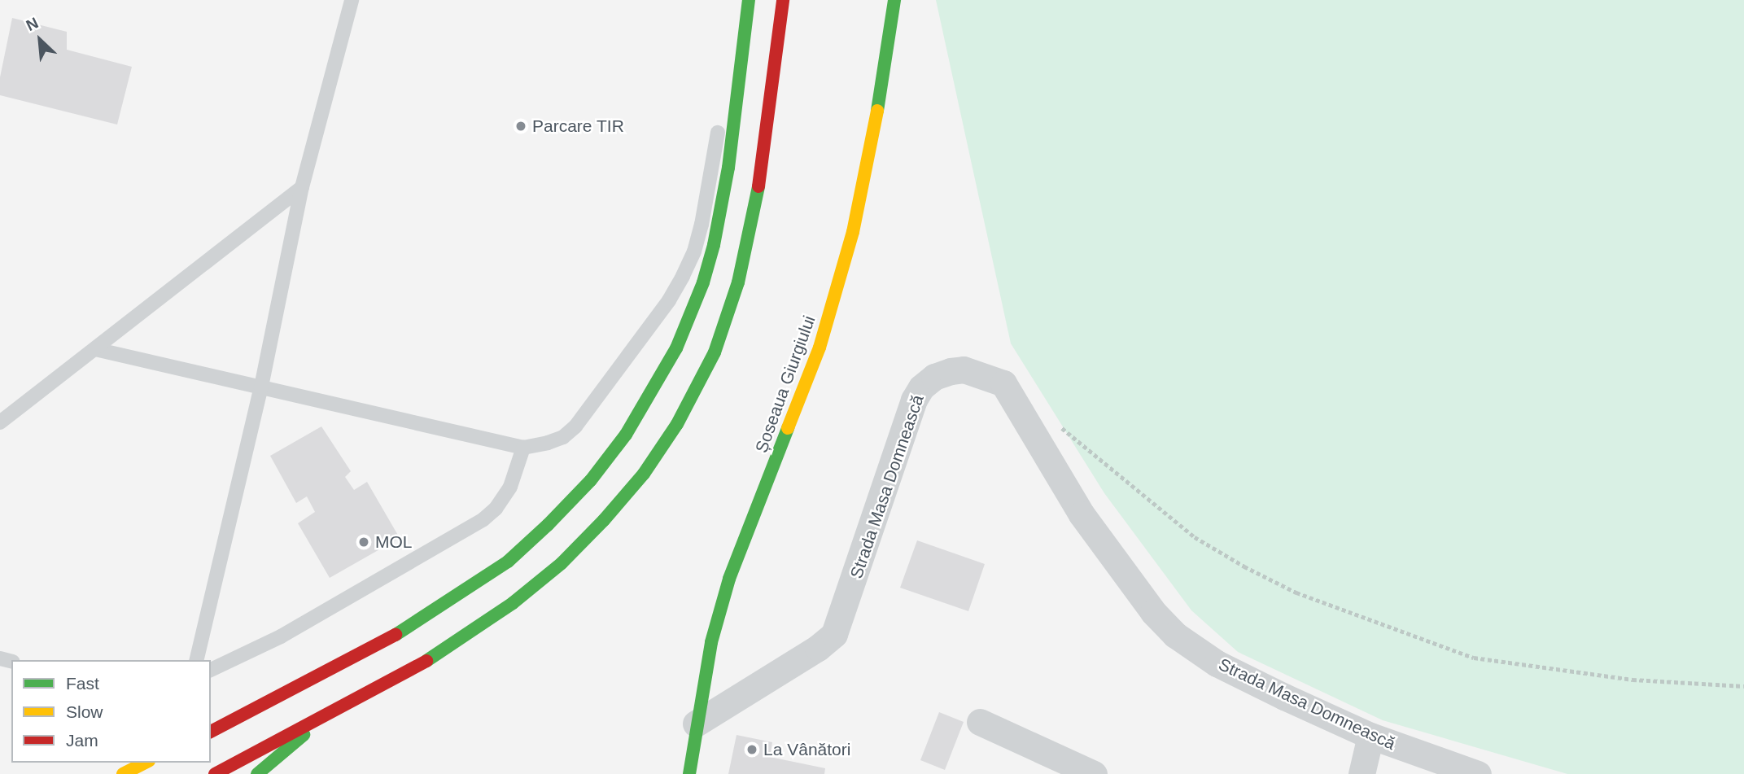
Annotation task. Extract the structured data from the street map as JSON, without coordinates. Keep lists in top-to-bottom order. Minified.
{"streets":{"main road":["Șoseaua Giurgiului"],"street":["Strada Masa Domnească"]},"crossings":[["Șoseaua Giurgiului","Strada Masa Domnească"]],"places":["Parcare TIR","MOL","La Vânători"],"legend":["Fast","Slow","Jam"],"north":"top left"}
